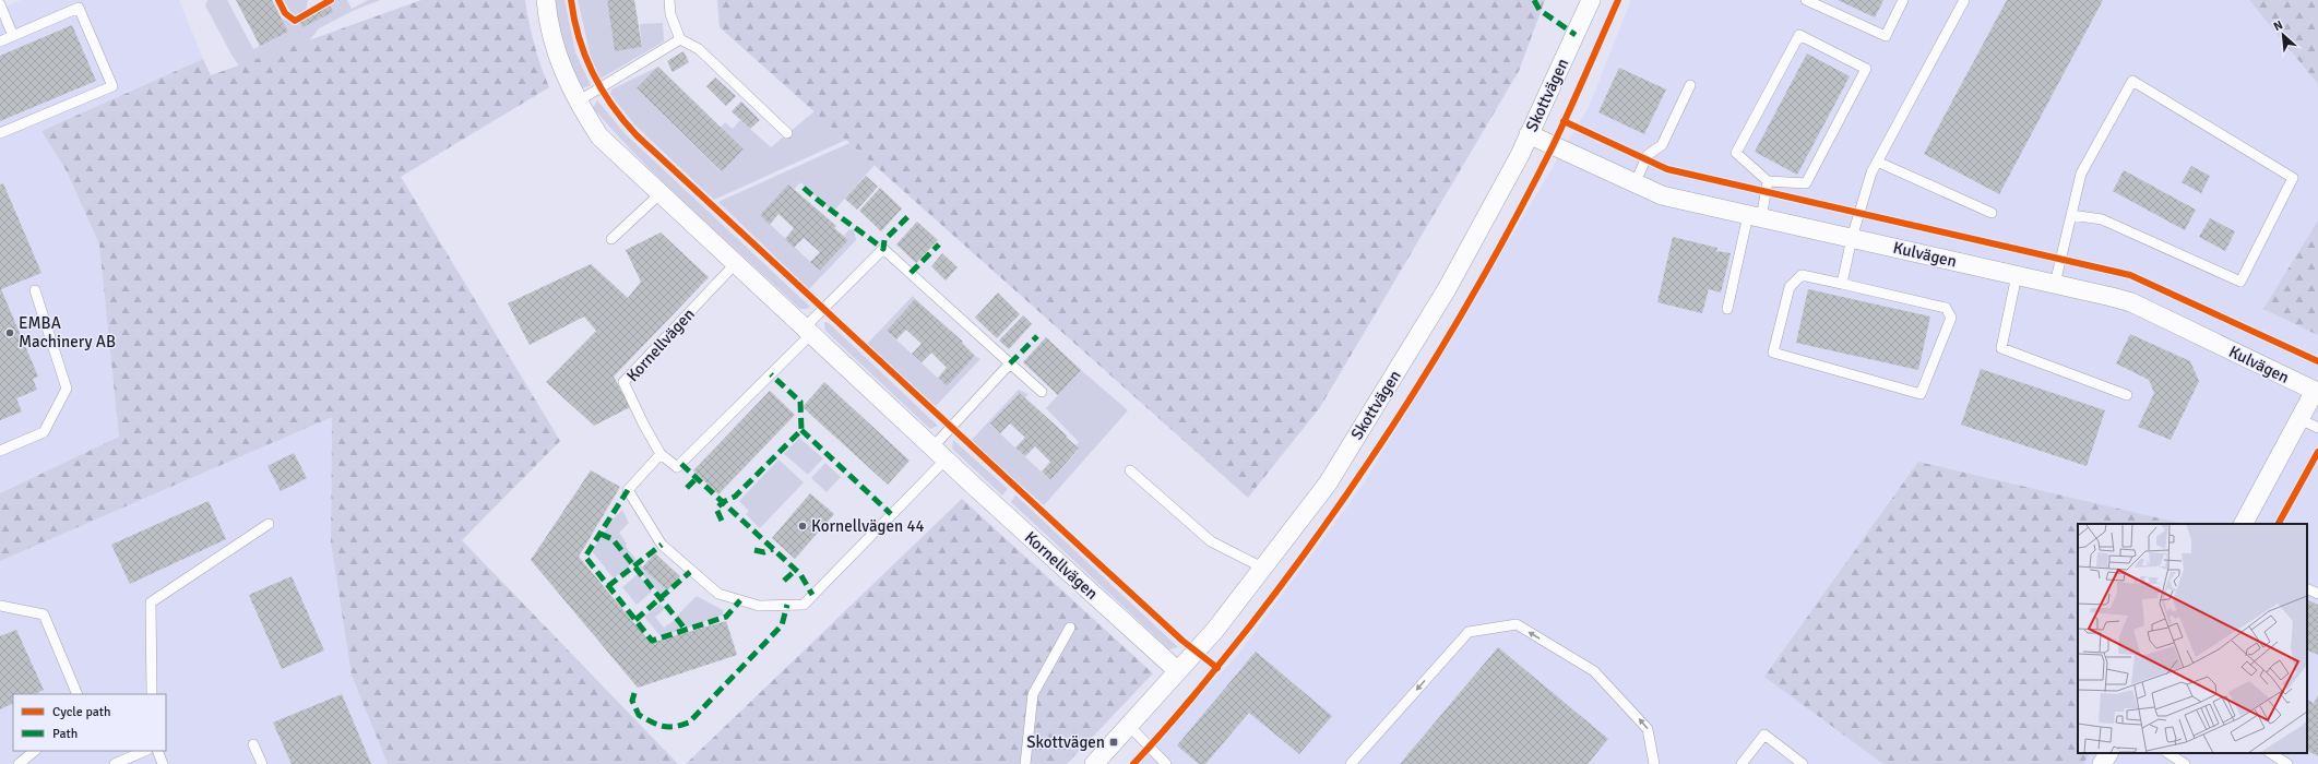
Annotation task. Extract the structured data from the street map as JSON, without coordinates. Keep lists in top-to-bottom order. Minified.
{"streets":{"street":["Skottvägen","Kulvägen","Kornellvägen"]},"crossings":[["Skottvägen","Kulvägen"],["Skottvägen","Kornellvägen"]],"places":{"other":["EMBA Machinery AB","Kornellvägen 44"],"transit":["Skottvägen"]},"legend":["Cycle path","Path"],"north":"top left"}
